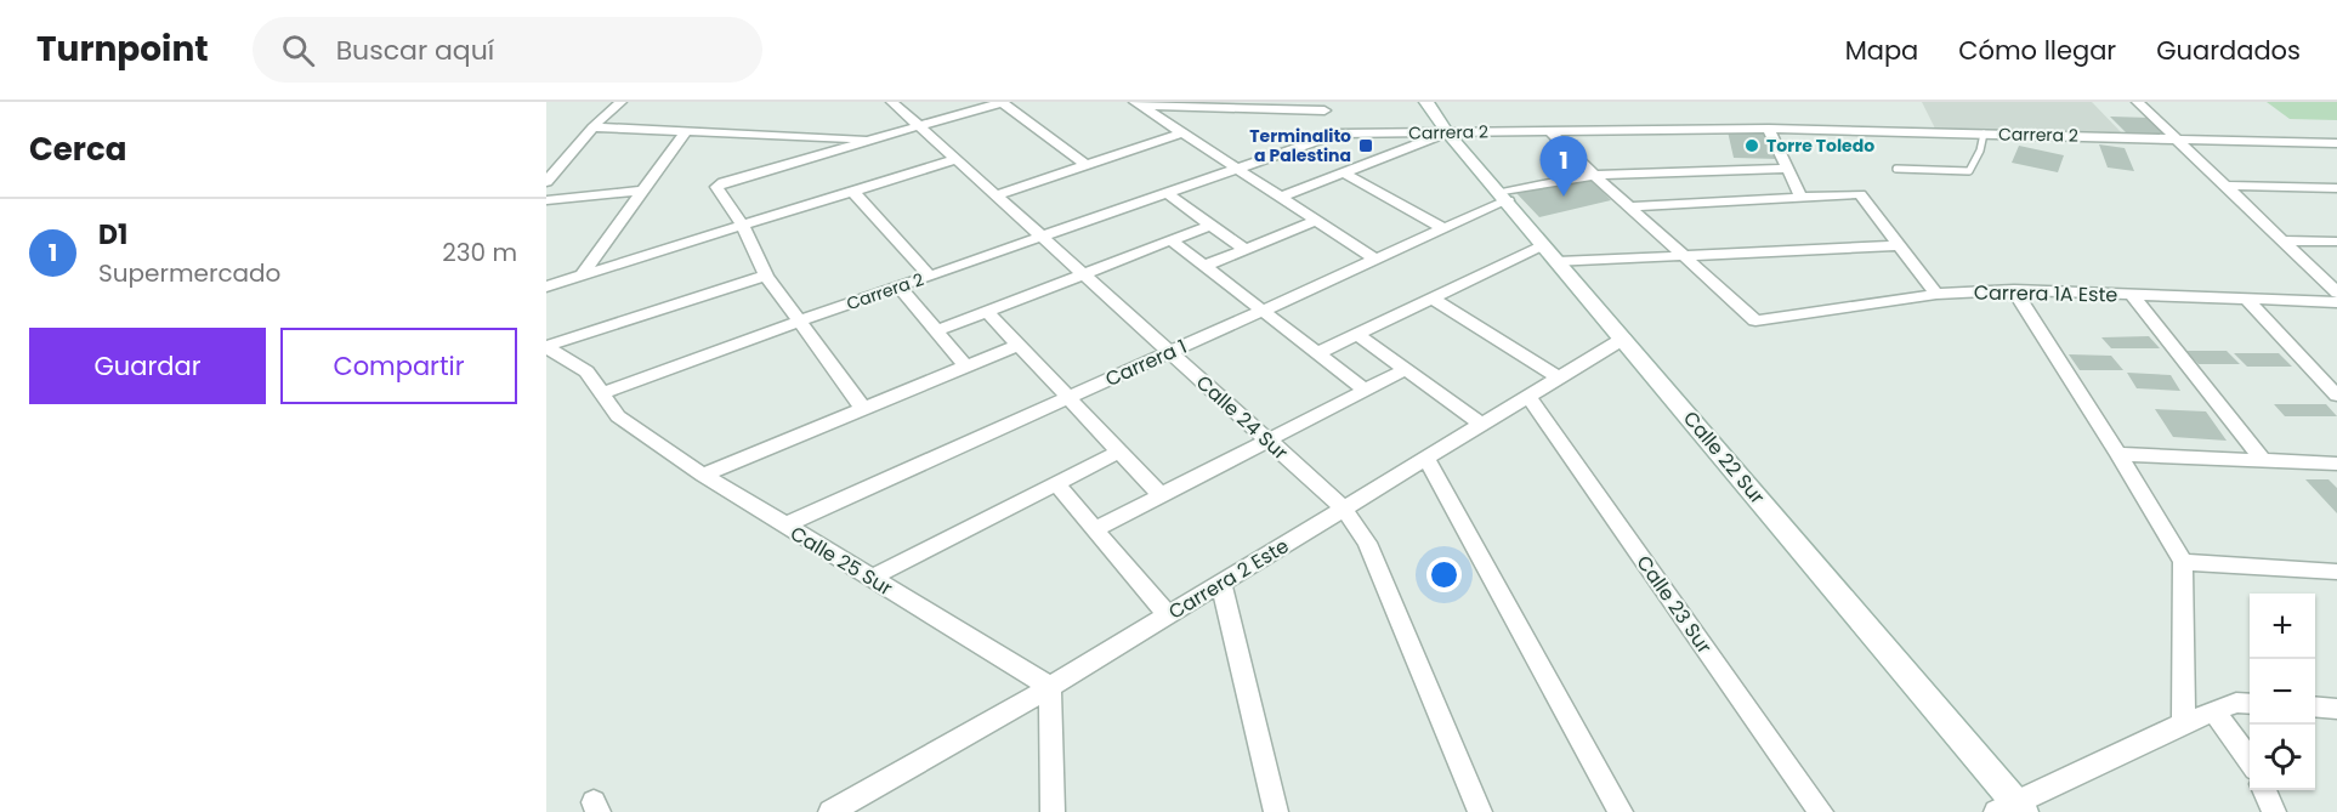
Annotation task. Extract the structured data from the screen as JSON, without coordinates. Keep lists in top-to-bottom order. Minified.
{"streets":{"main road":["Calle 22 Sur"],"street":["Carrera 2","Carrera 1A Este","Carrera 1","Calle 24 Sur","Calle 25 Sur","Carrera 2 Este","Calle 23 Sur"]},"crossings":[["Carrera 2","Calle 24 Sur"],["Carrera 2","Calle 22 Sur"],["Carrera 2","Calle 25 Sur"],["Carrera 1","Calle 24 Sur"],["Carrera 1","Calle 22 Sur"],["Carrera 1","Calle 25 Sur"],["Calle 24 Sur","Carrera 2 Este"],["Calle 22 Sur","Carrera 2 Este"],["Calle 25 Sur","Carrera 2 Este"],["Carrera 2 Este","Calle 23 Sur"]],"places":{"transit":["Terminalito a Palestina"],"other":["Torre Toledo"]},"page":{"header":"Turnpoint","search":"Buscar aquí","nav":["Mapa","Cómo llegar","Guardados"],"heading":"Cerca","pins":"1","list":[{"mark":"1","name":"D1","note":"Supermercado","value":"230 m"}],"buttons":["Guardar","Compartir"],"map_buttons":["+","−"]}}
